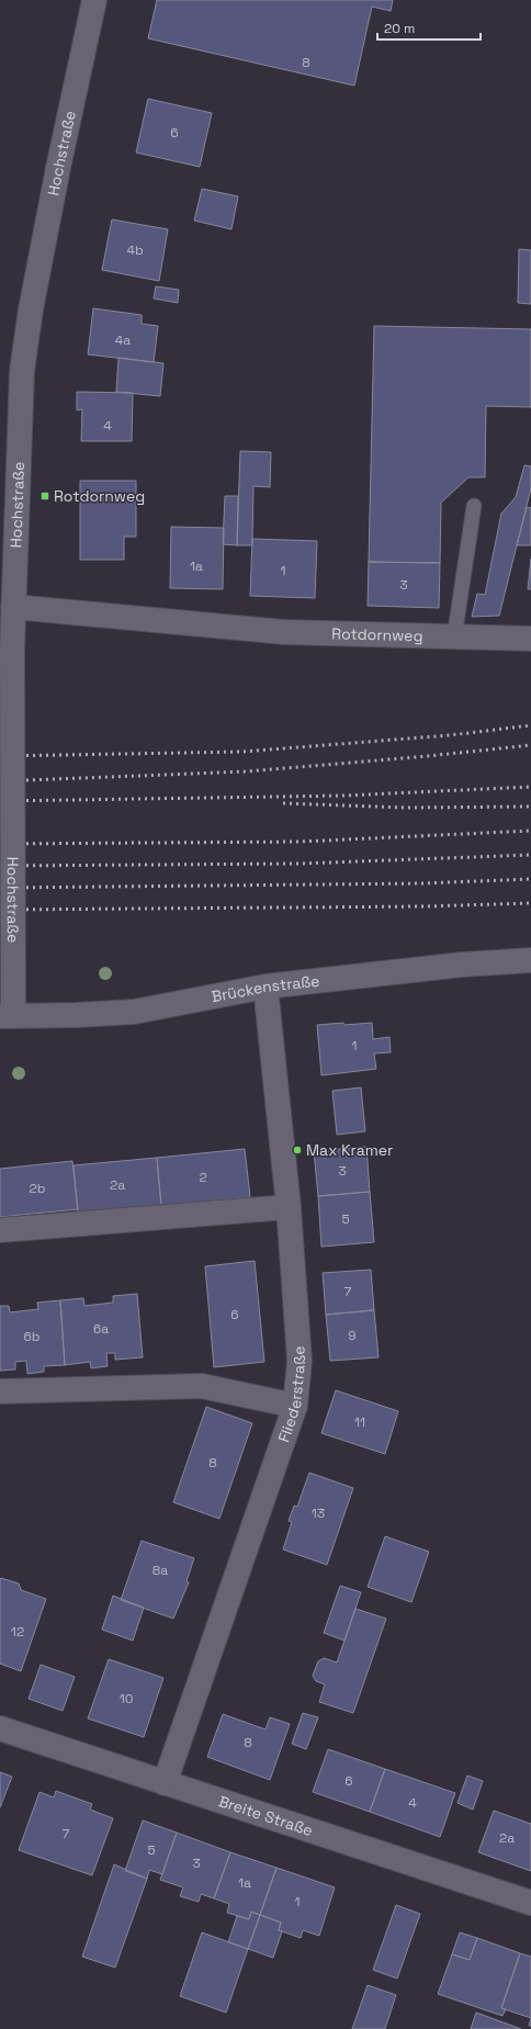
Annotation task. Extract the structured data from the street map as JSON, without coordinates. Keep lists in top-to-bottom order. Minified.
{"streets":{"street":["Hochstraße","Rotdornweg","Brückenstraße","Fliederstraße","Breite Straße"]},"crossings":[["Hochstraße","Rotdornweg"],["Hochstraße","Brückenstraße"],["Brückenstraße","Fliederstraße"],["Fliederstraße","Breite Straße"]],"places":{"transit":["Rotdornweg"],"other":["Max Kramer"]},"house_numbers":["8","6","4b","4a","4","1a","1","3","1","3","2","2a","2b","5","7","6","6a","9","6b","11","8","13","8a","12","10","8","6","4","7","2a","5","3","1a","1"],"scale_bar":"20 m"}
